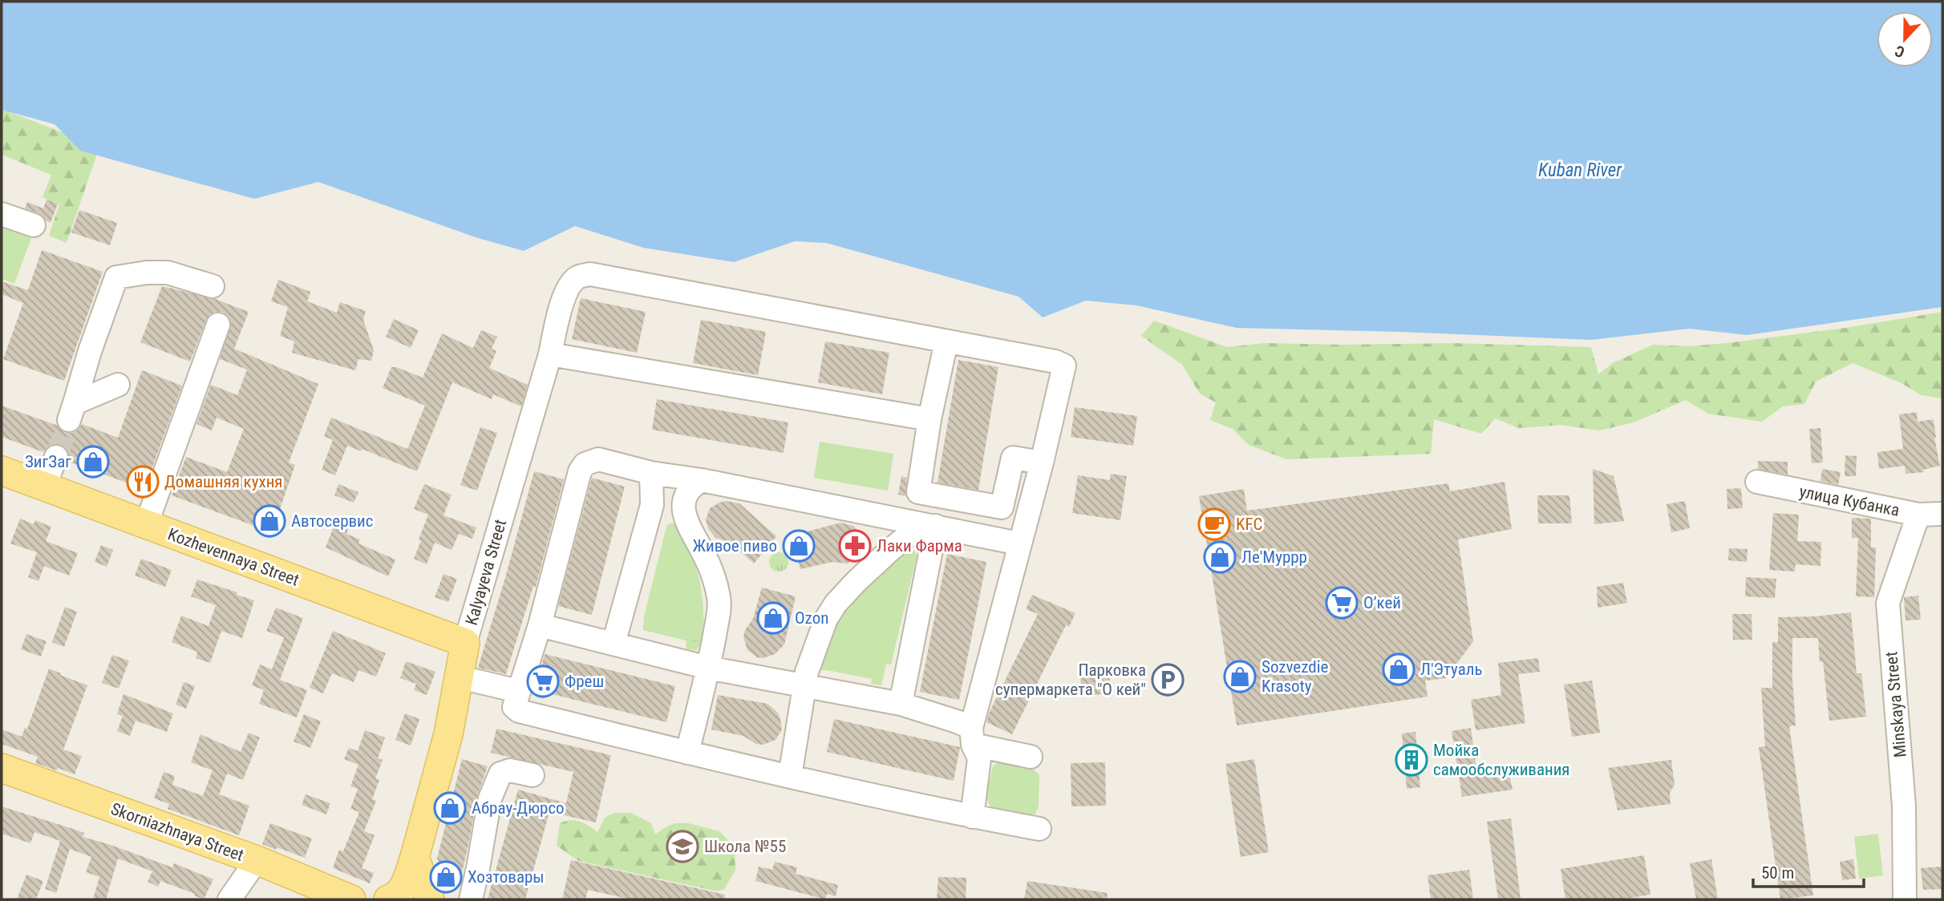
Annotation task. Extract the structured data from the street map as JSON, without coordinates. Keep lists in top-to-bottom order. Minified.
{"streets":{"main road":["Kozhevennaya Street","Kalyayeva Street","Skorniazhnaya Street"],"street":["улица Кубанка","Minskaya Street"]},"crossings":[["улица Кубанка","Minskaya Street"],["Kozhevennaya Street","Kalyayeva Street"]],"water":["Kuban River"],"places":{"shop":["ЗигЗаг","Автосервис","Живое пиво","Ле'Муррр","Ozon","Л'Этуаль","Sozvezdie Krasoty","Абрау-Дюрсо","Хозтовары"],"restaurant":["Домашняя кухня"],"cafe":["KFC"],"pharmacy":["Лаки Фарма"],"supermarket":["О’кей","Фреш"],"parking":["Парковка супермаркета \"О кей\""],"building":["Мойка самообслуживания"],"school or university":["Школа №55"]},"scale_bar":"50 m","north":"bottom"}
